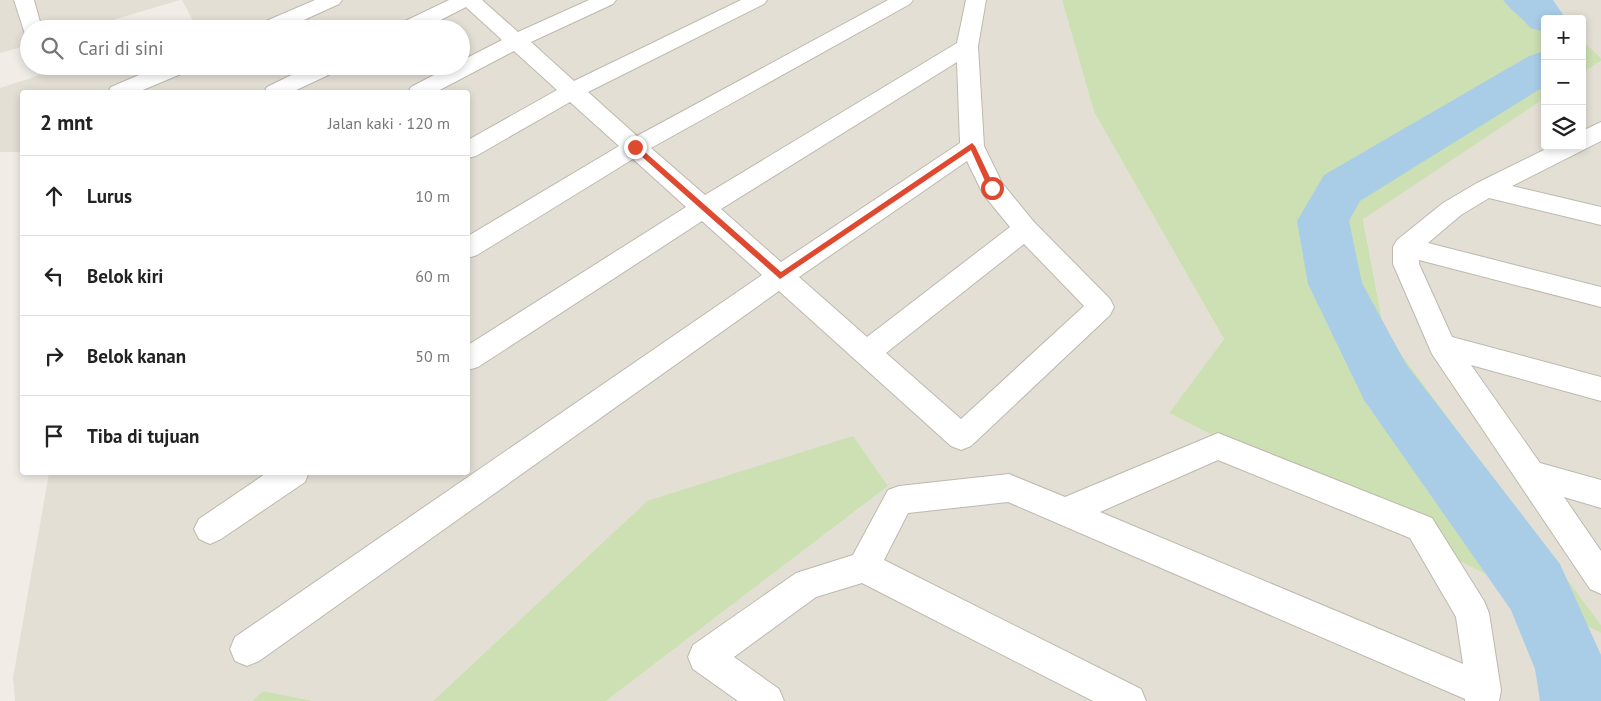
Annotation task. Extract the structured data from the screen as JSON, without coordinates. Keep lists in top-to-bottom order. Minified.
{"page":{"map_buttons":["+","−"],"search":"Cari di sini","heading":["2 mnt","Jalan kaki · 120 m"],"list":[["Lurus","10 m"],["Belok kiri","60 m"],["Belok kanan","50 m"],"Tiba di tujuan"]}}
